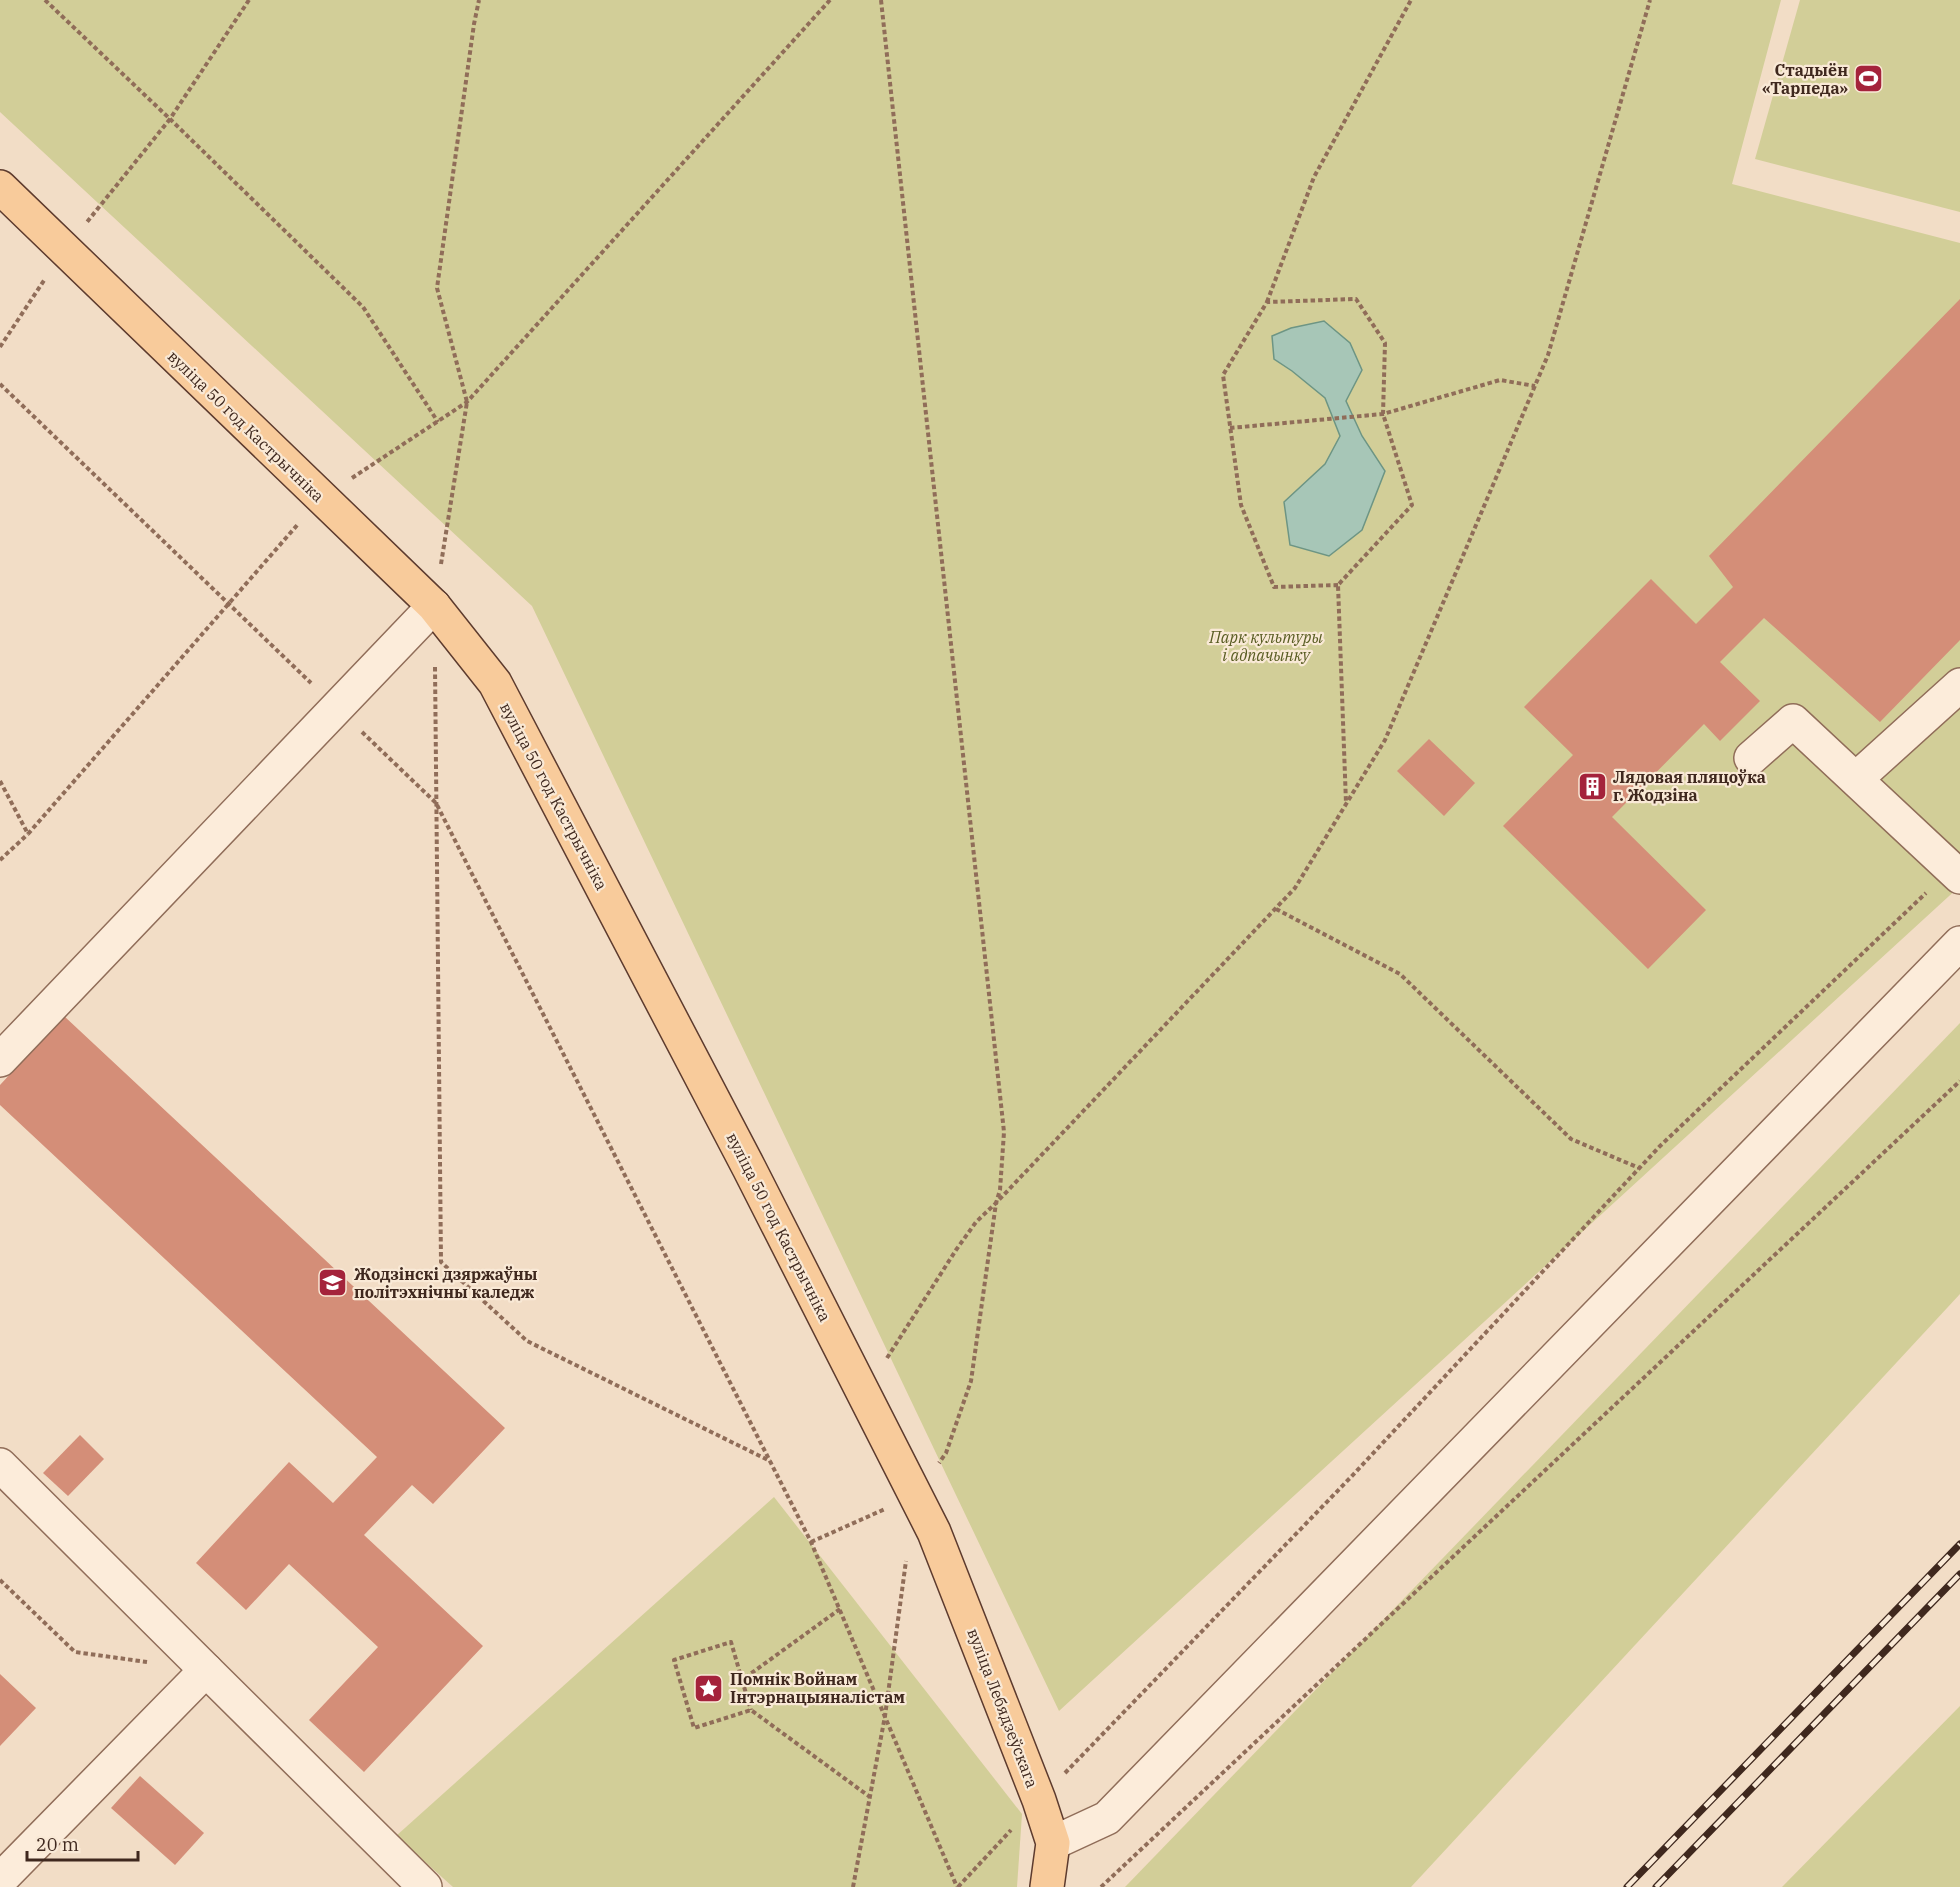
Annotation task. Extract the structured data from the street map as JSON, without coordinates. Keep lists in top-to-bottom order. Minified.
{"streets":{"main road":["вуліца 50 год Кастрычніка","вуліца Лебядзеўскага"]},"crossings":[["вуліца 50 год Кастрычніка","вуліца Лебядзеўскага"]],"parks":["Парк культуры і адпачынку"],"places":{"sports":["Стадыён «Тарпеда»"],"building":["Лядовая пляцоўка г. Жодзіна"],"school or university":["Жодзінскі дзяржаўны політэхнічны каледж"],"place":["Помнік Войнам Інтэрнацыяналістам"]},"scale_bar":"20 m"}
